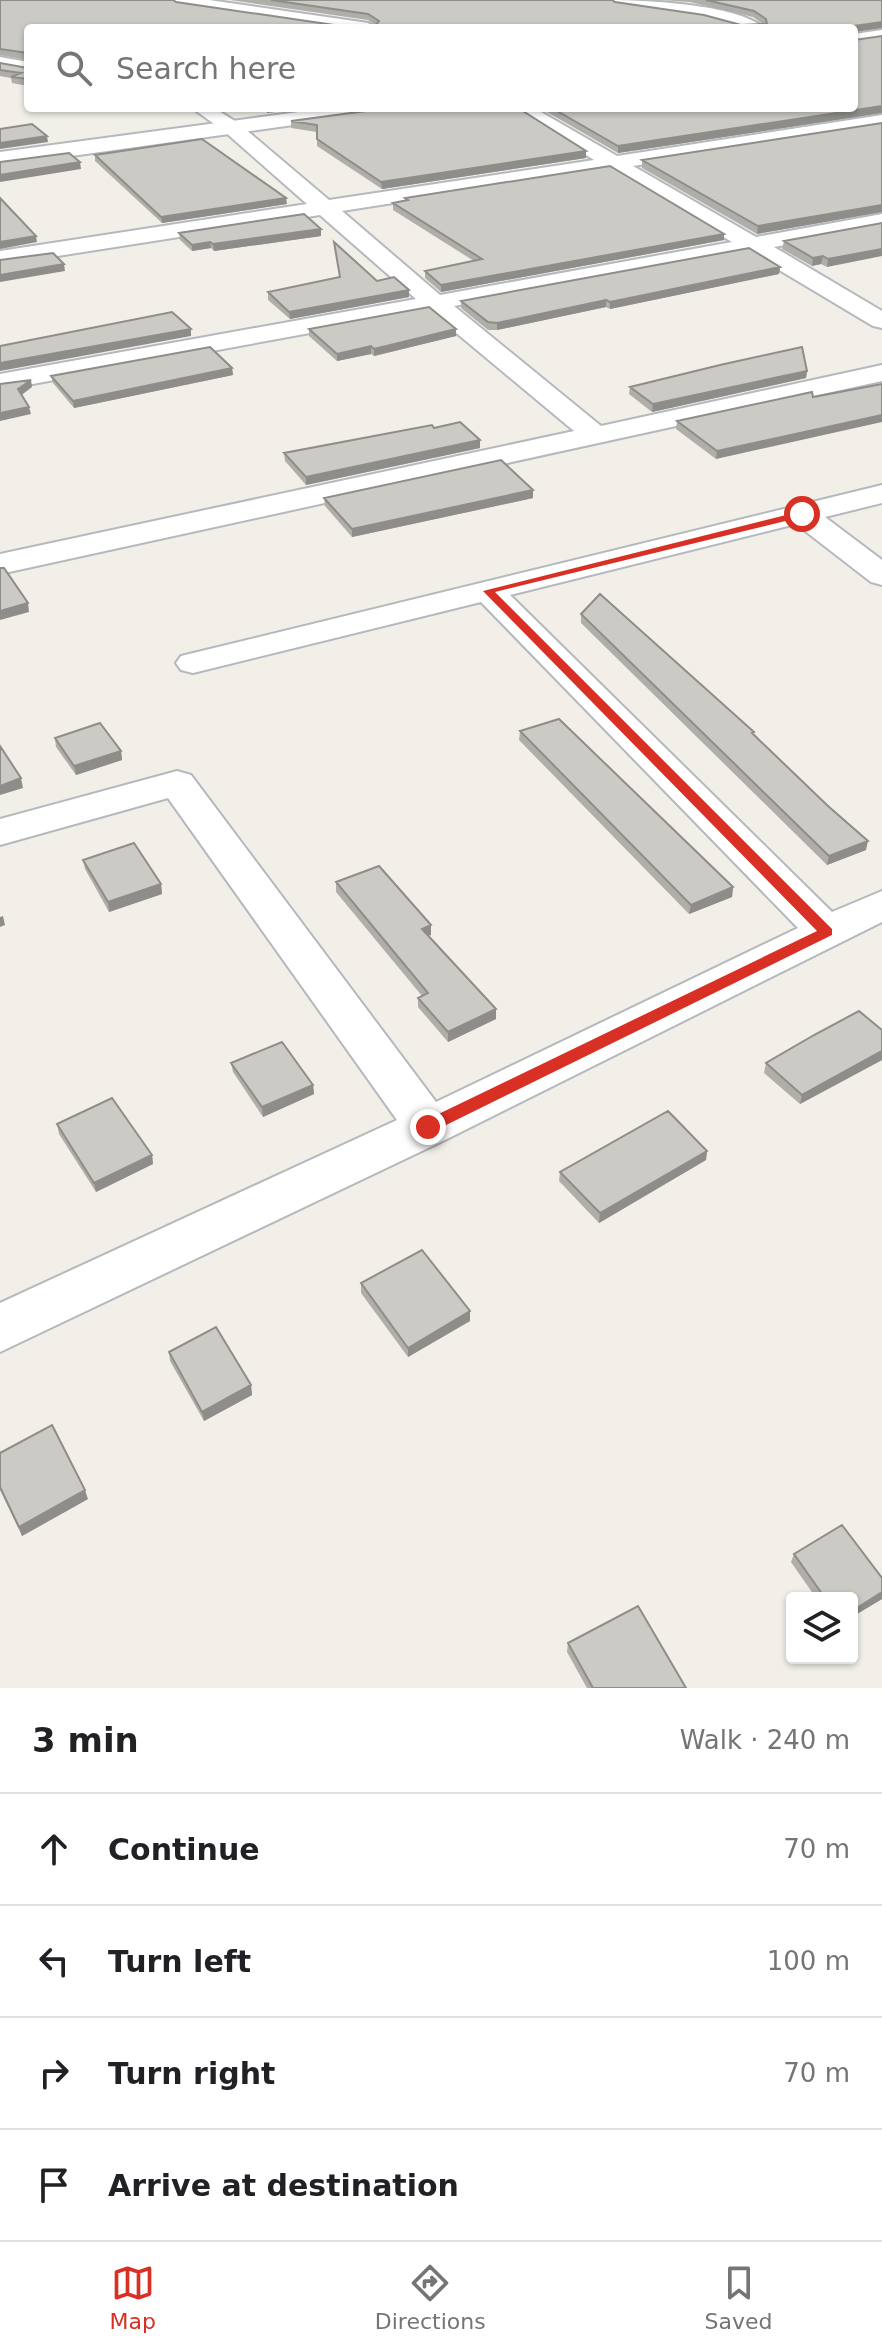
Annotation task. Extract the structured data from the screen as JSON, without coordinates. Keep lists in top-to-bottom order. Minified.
{"page":{"search":"Search here","heading":["3 min","Walk · 240 m"],"list":[["Continue","70 m"],["Turn left","100 m"],["Turn right","70 m"],"Arrive at destination"],"nav":["Map","Directions","Saved"]}}
